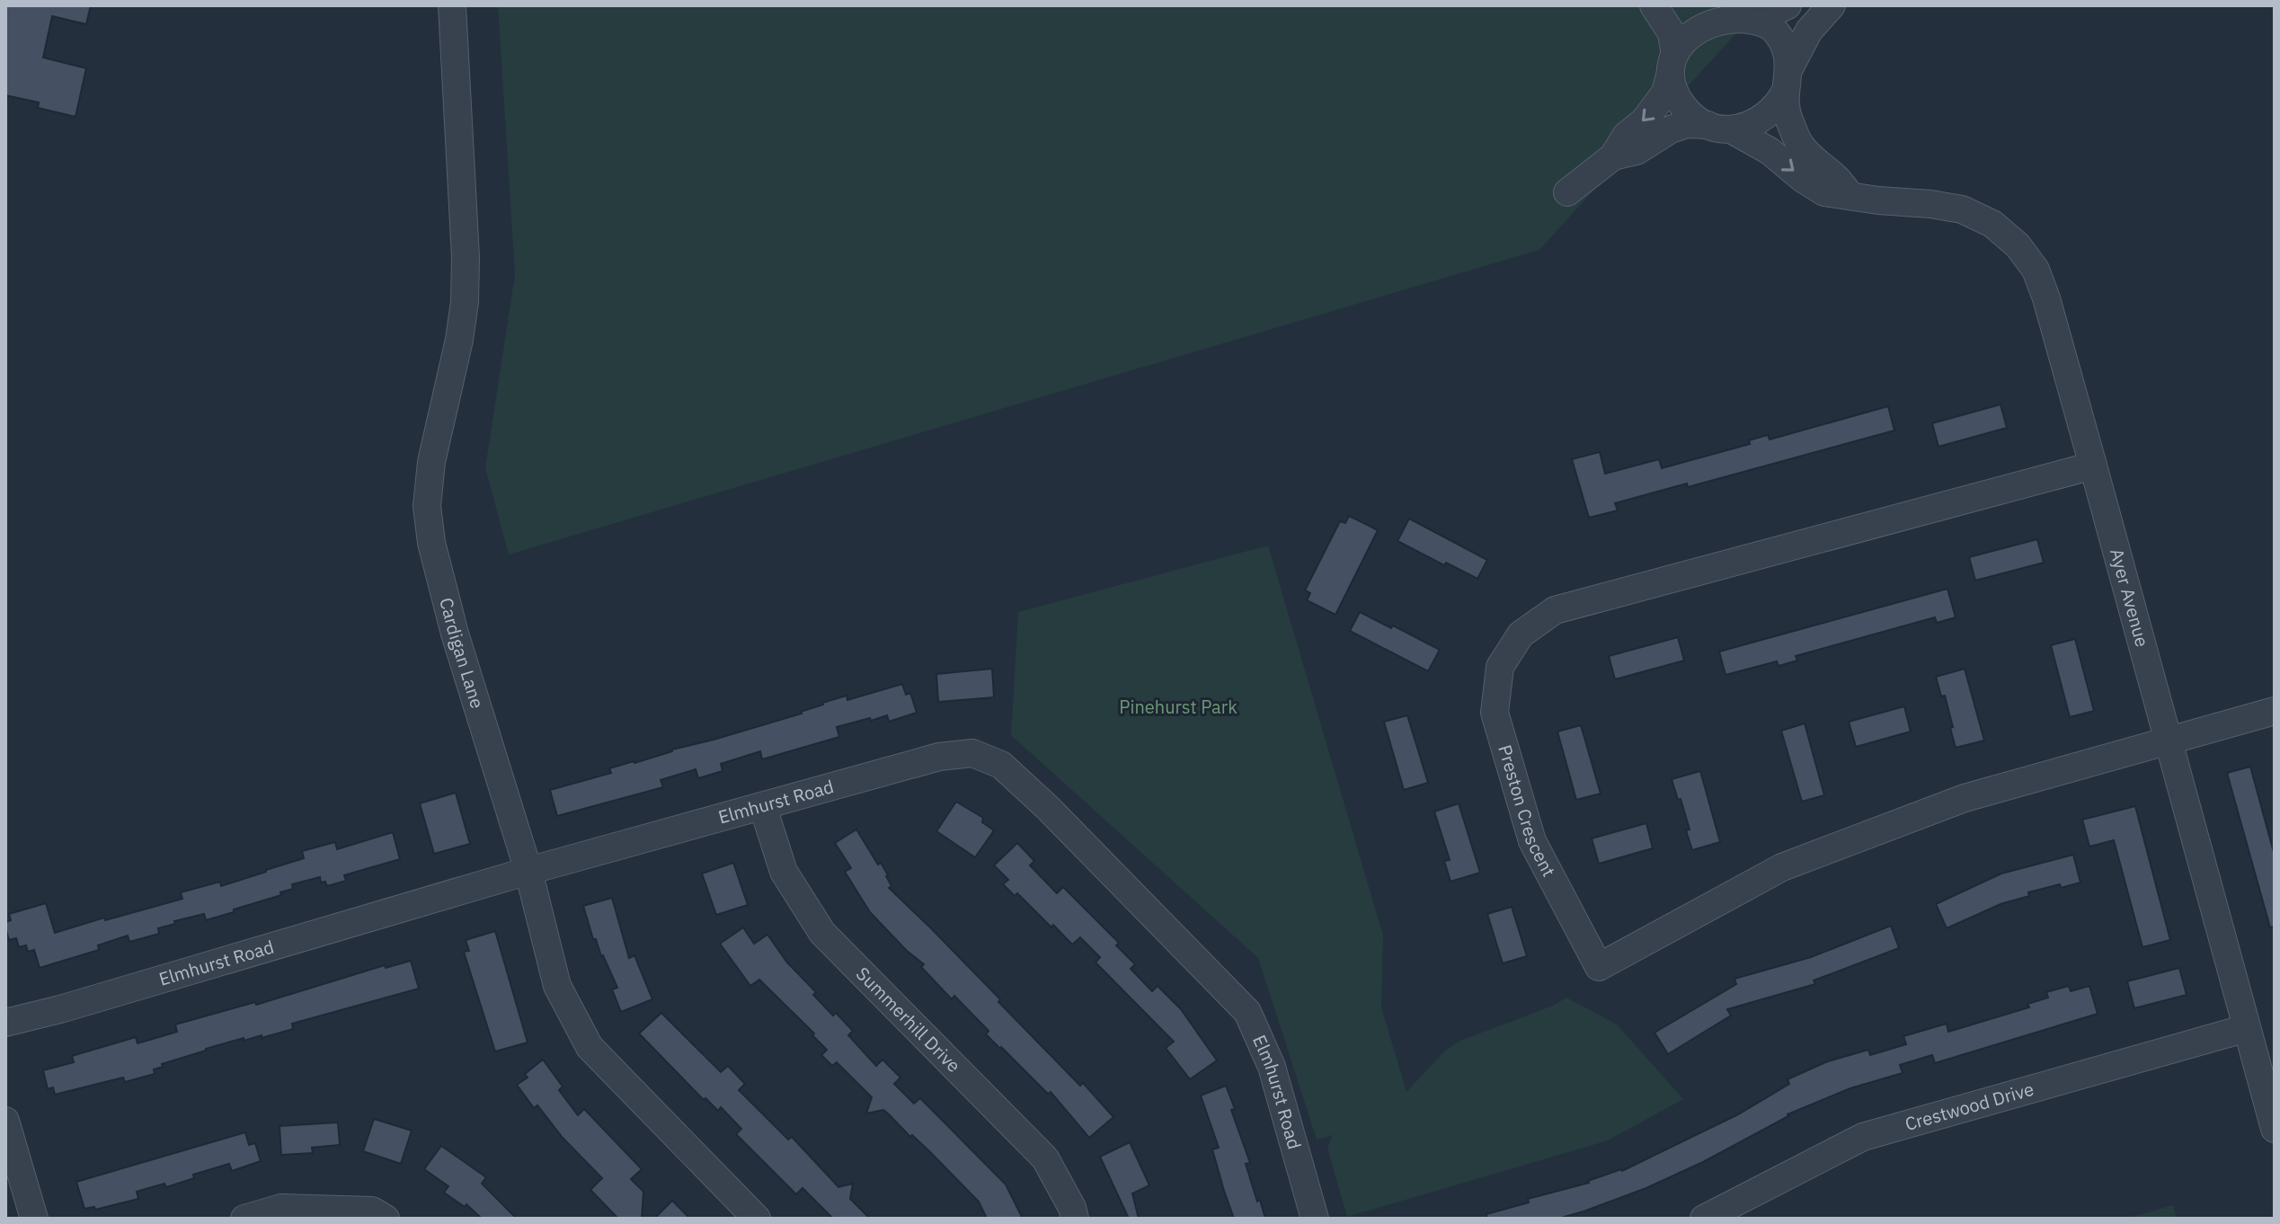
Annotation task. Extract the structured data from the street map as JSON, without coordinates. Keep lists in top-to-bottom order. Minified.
{"streets":{"street":["Ayer Avenue","Cardigan Lane","Elmhurst Road","Preston Crescent","Summerhill Drive","Crestwood Drive"]},"crossings":[["Ayer Avenue","Preston Crescent"],["Ayer Avenue","Crestwood Drive"],["Cardigan Lane","Elmhurst Road"],["Elmhurst Road","Summerhill Drive"]],"parks":["Pinehurst Park"]}
